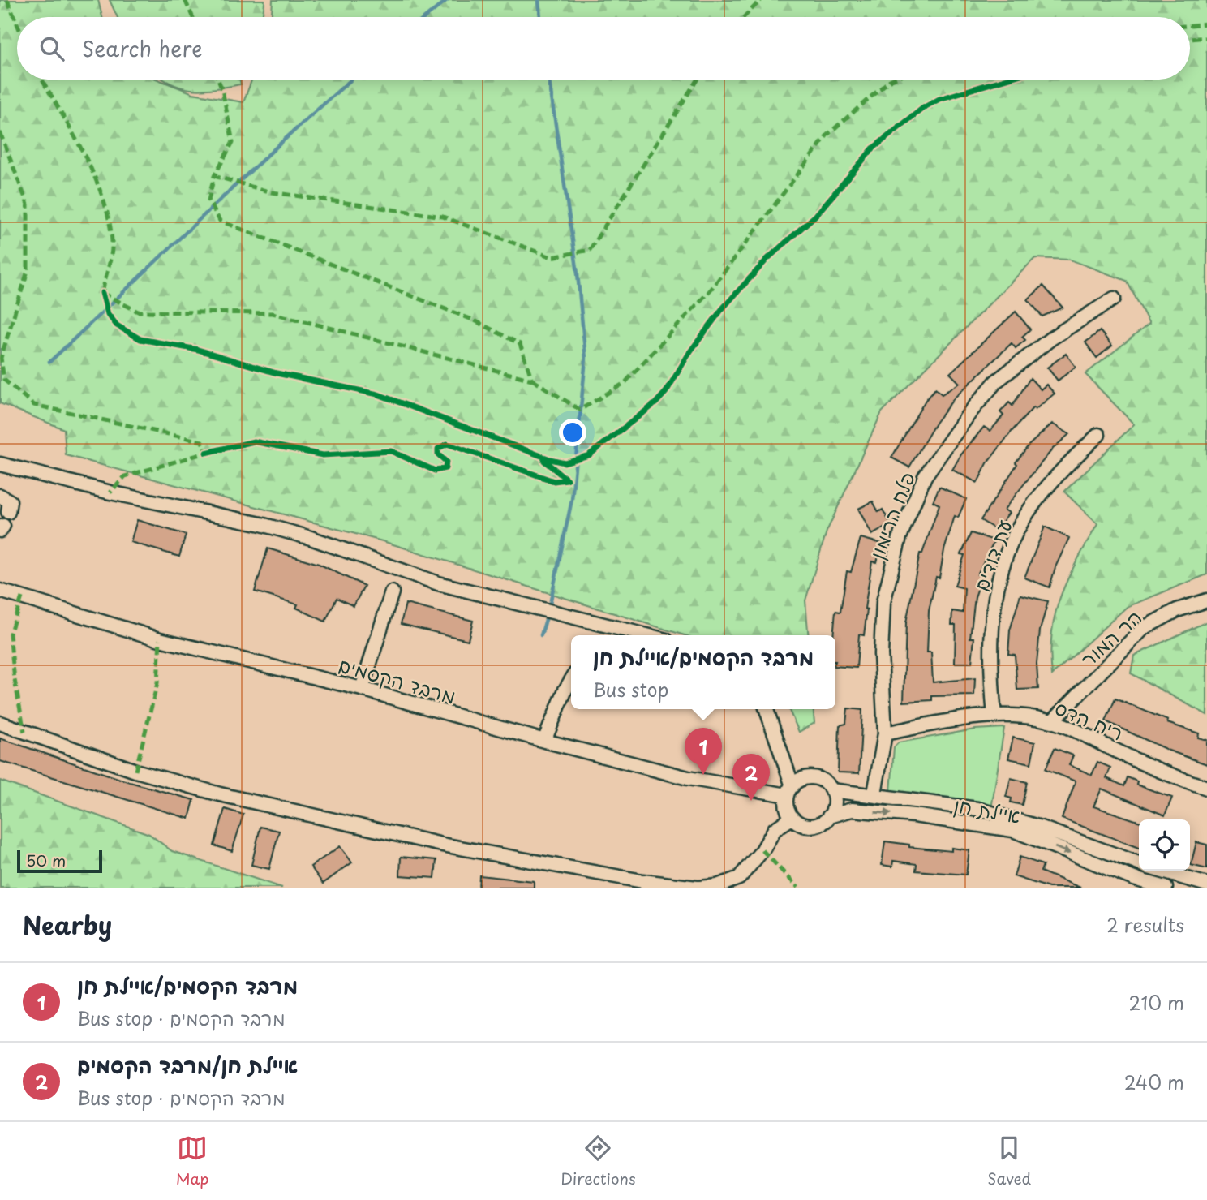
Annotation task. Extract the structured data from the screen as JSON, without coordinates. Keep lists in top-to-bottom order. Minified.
{"streets":{"street":["פלח הרימון","עת דודים","הר המור","מרבד הקסמים","ריח הדס","איילת חן"]},"crossings":[["פלח הרימון","ריח הדס"],["עת דודים","ריח הדס"],["הר המור","ריח הדס"],["מרבד הקסמים","איילת חן"]],"scale_bar":"50 m","page":{"search":"Search here","popup":["מרבד הקסמים/איילת חן","Bus stop"],"pins":["1","2"],"scale":"50 m","heading":["Nearby","2 results"],"list":[{"mark":"1","name":"מרבד הקסמים/איילת חן","note":"Bus stop · מרבד הקסמים","value":"210 m"},{"mark":"2","name":"איילת חן/מרבד הקסמים","note":"Bus stop · מרבד הקסמים","value":"240 m"}],"nav":["Map","Directions","Saved"]}}
